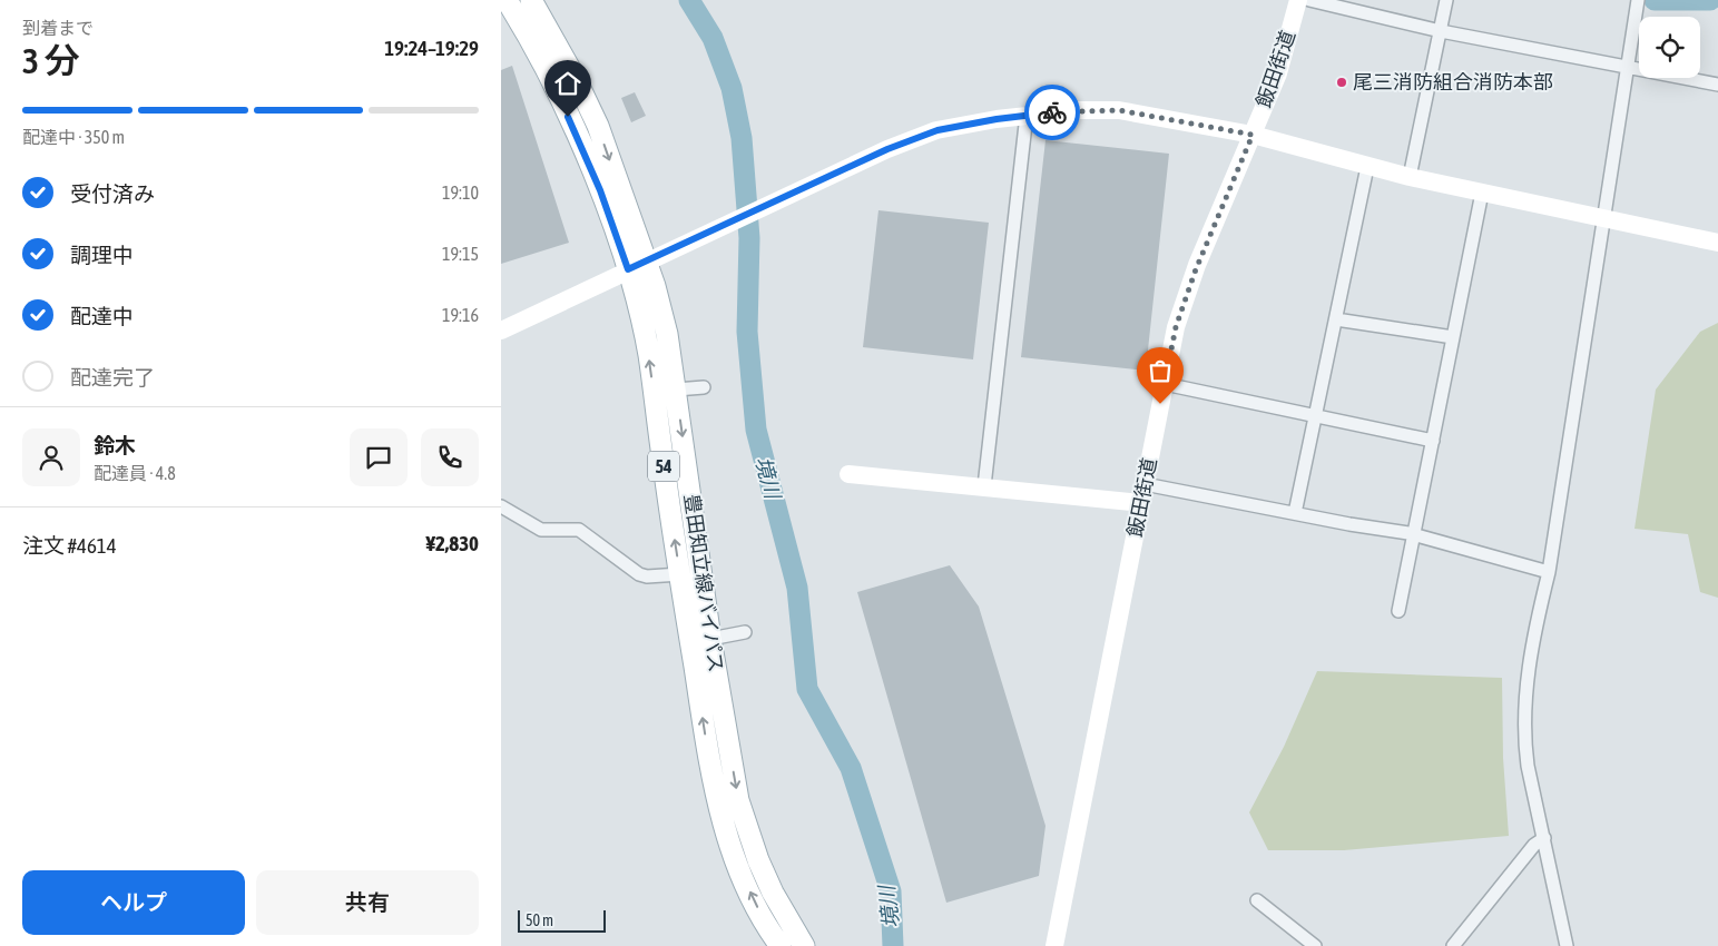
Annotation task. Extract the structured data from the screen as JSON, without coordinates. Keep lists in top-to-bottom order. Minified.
{"streets":{"main road":["54","豊田知立線バイパス"],"street":["飯田街道"]},"water":["境川"],"places":["尾三消防組合消防本部"],"scale_bar":"50 m","page":{"heading":["3 分","到着まで","19:24–19:29"],"panel":["鈴木","配達員 · 4.8","注文 #4614","¥2,830"],"bar":"配達中 · 350 m","list":[["受付済み","19:10"],["調理中","19:15"],["配達中","19:16"],"配達完了"],"buttons":["ヘルプ","共有"],"scale":"50 m"}}
